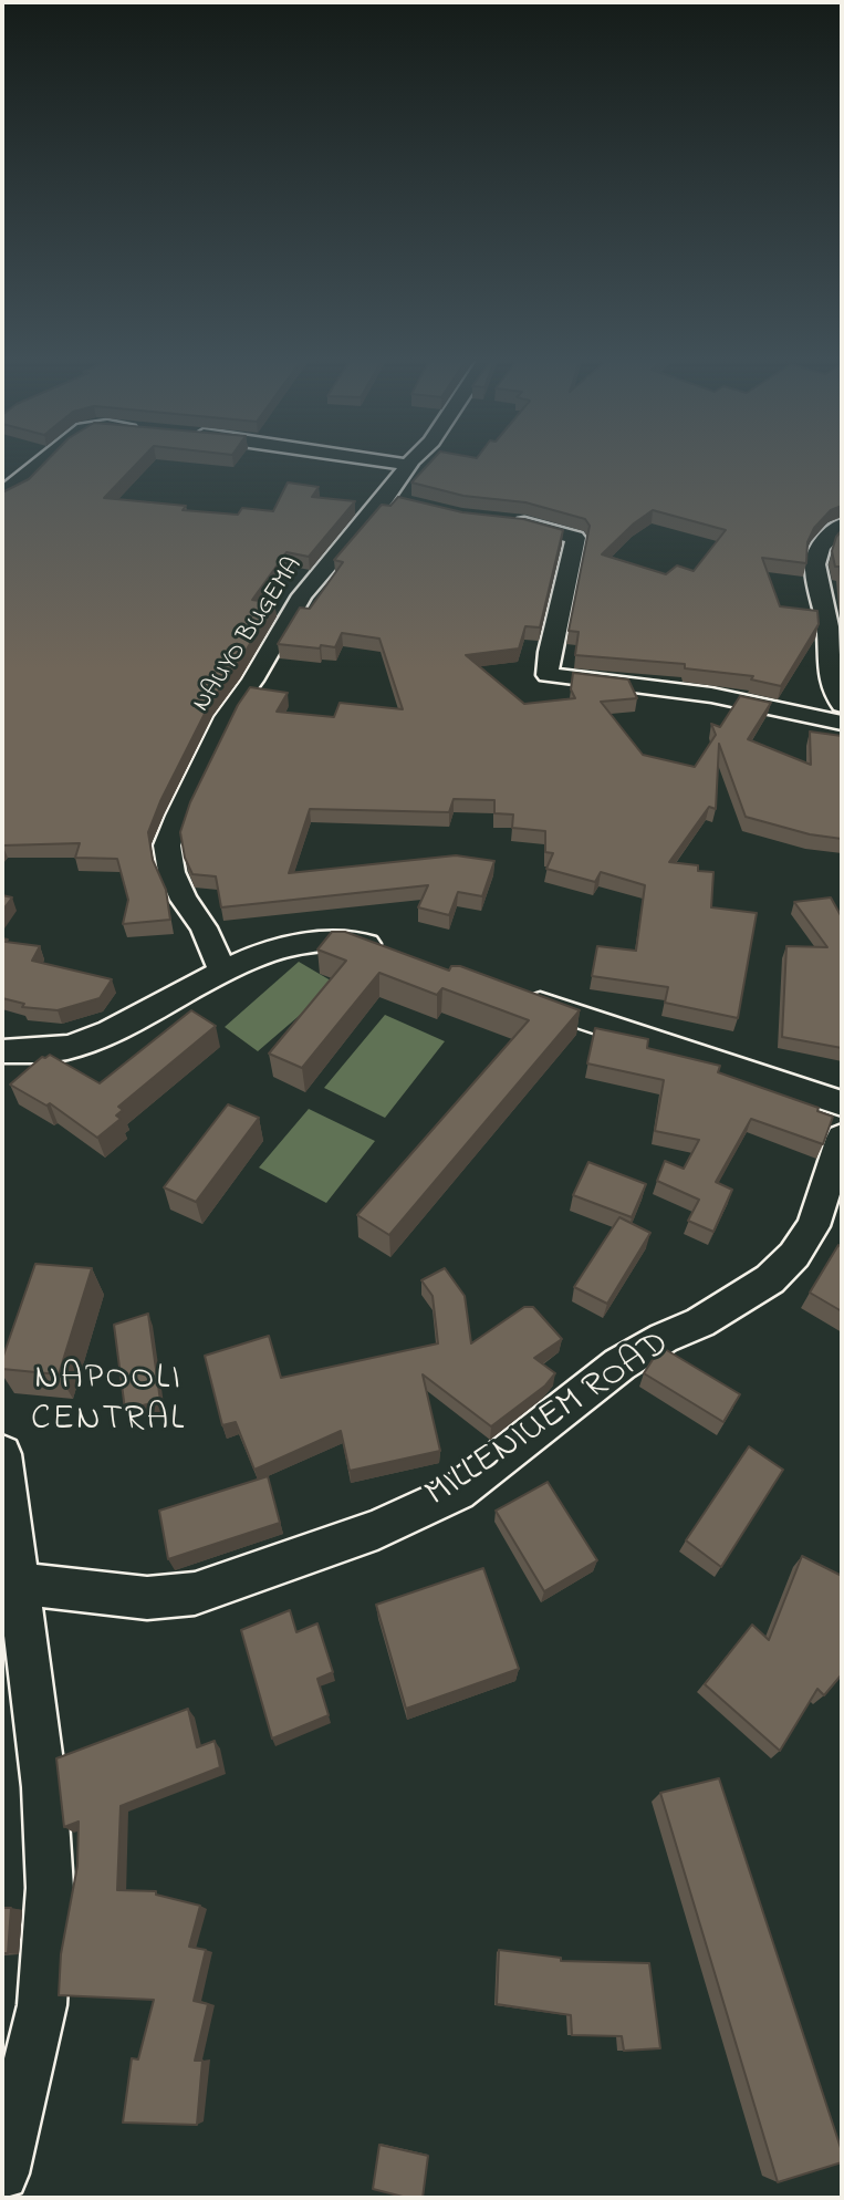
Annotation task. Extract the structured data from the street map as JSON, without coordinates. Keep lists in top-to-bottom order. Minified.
{"streets":{"street":["NAUYO BUGEMA","MILLENIUEM ROAD"]},"districts":["NAPOOLI CENTRAL"]}
